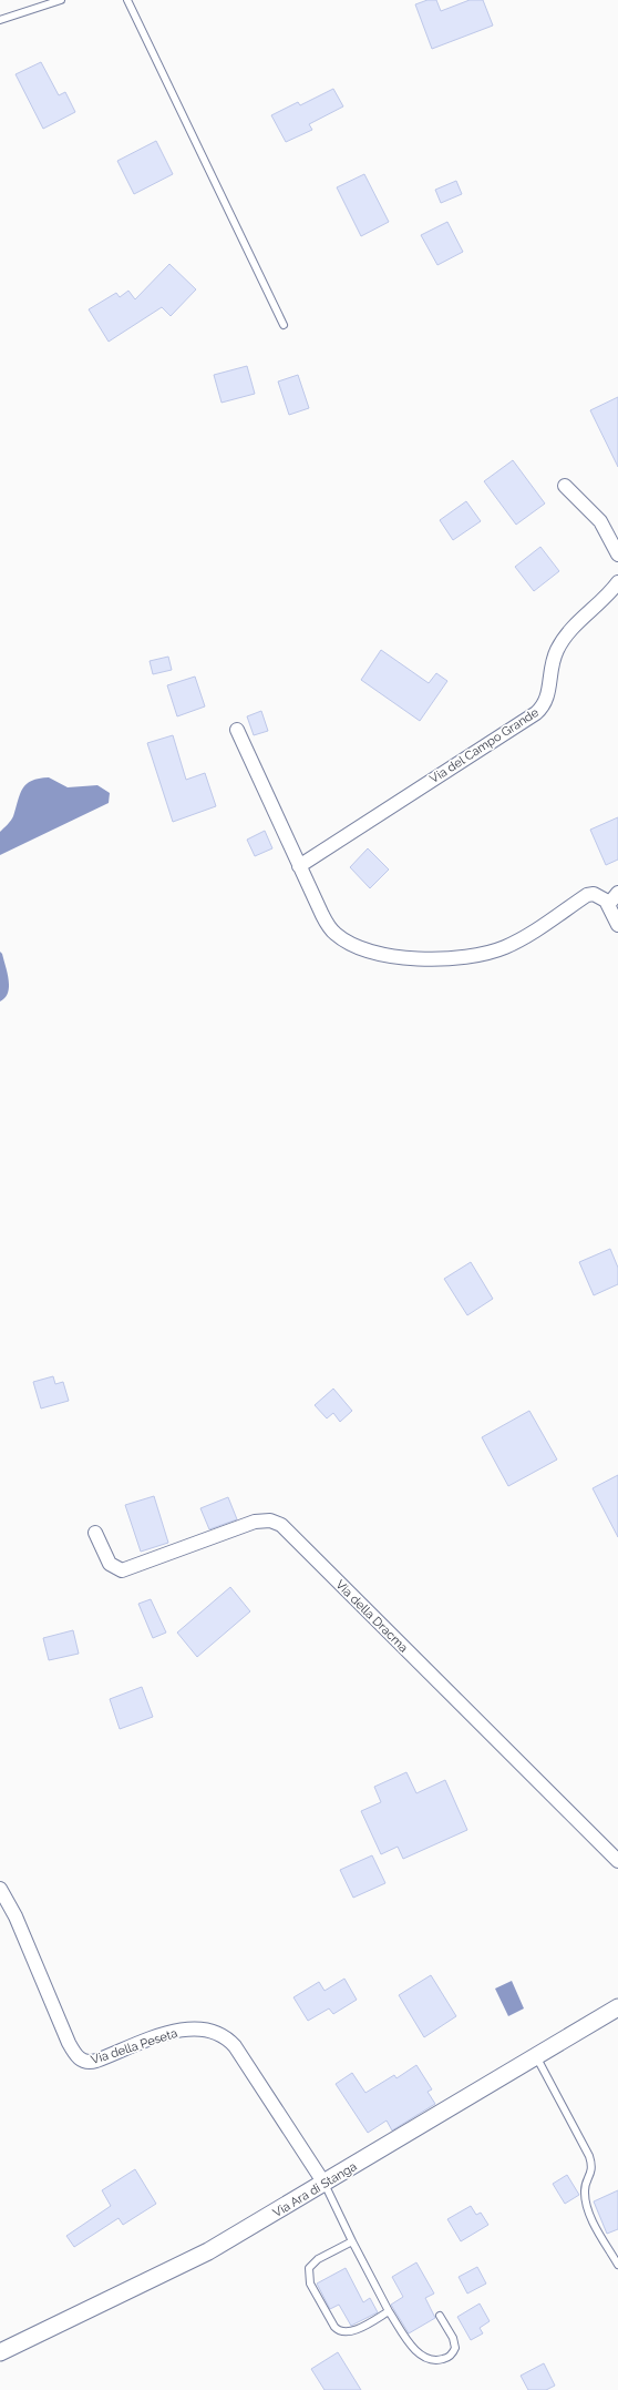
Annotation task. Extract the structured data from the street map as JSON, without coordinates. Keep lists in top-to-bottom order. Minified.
{"streets":{"street":["Via del Campo Grande","Via della Dracma","Via della Peseta","Via Ara di Stanga"]},"crossings":[["Via della Peseta","Via Ara di Stanga"]]}
